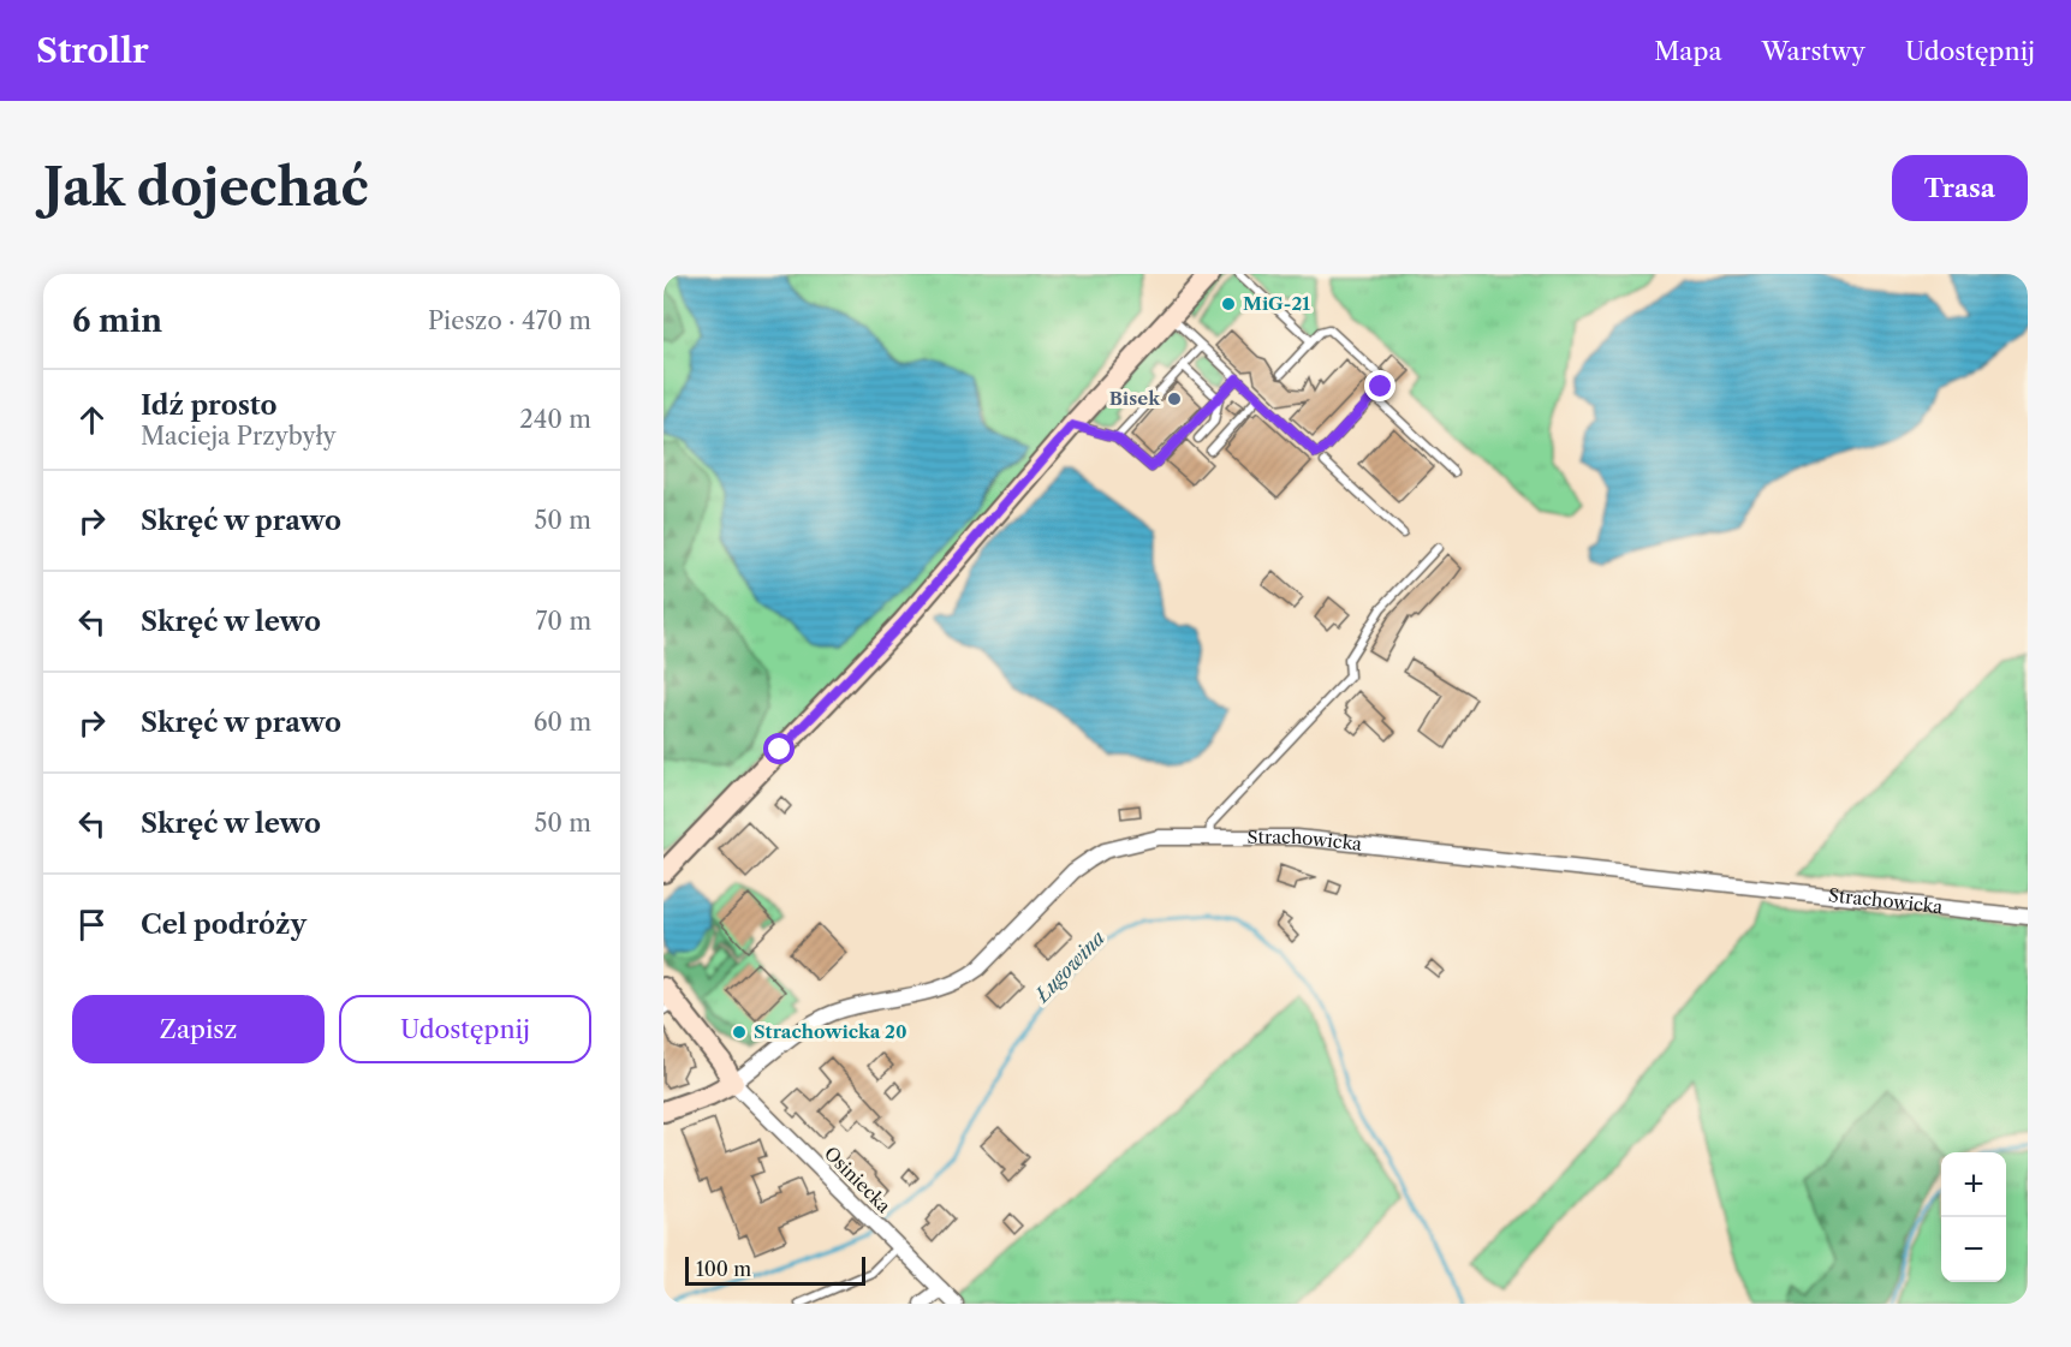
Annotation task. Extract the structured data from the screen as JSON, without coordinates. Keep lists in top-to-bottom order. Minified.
{"streets":{"street":["Strachowicka","Osiniecka"]},"crossings":[["Strachowicka","Osiniecka"]],"water":["Ługowina"],"places":["MiG-21","Bisek","Strachowicka 20"],"scale_bar":"100 m","page":{"header":"Strollr","nav":["Mapa","Warstwy","Udostępnij"],"buttons":["Trasa",["Zapisz","Udostępnij"]],"title":"Jak dojechać","heading":["6 min","Pieszo · 470 m"],"list":[["Idź prosto","Macieja Przybyły","240 m"],["Skręć w prawo","50 m"],["Skręć w lewo","70 m"],["Skręć w prawo","60 m"],["Skręć w lewo","50 m"],"Cel podróży"],"map_buttons":["+","−"],"scale":"100 m"}}
